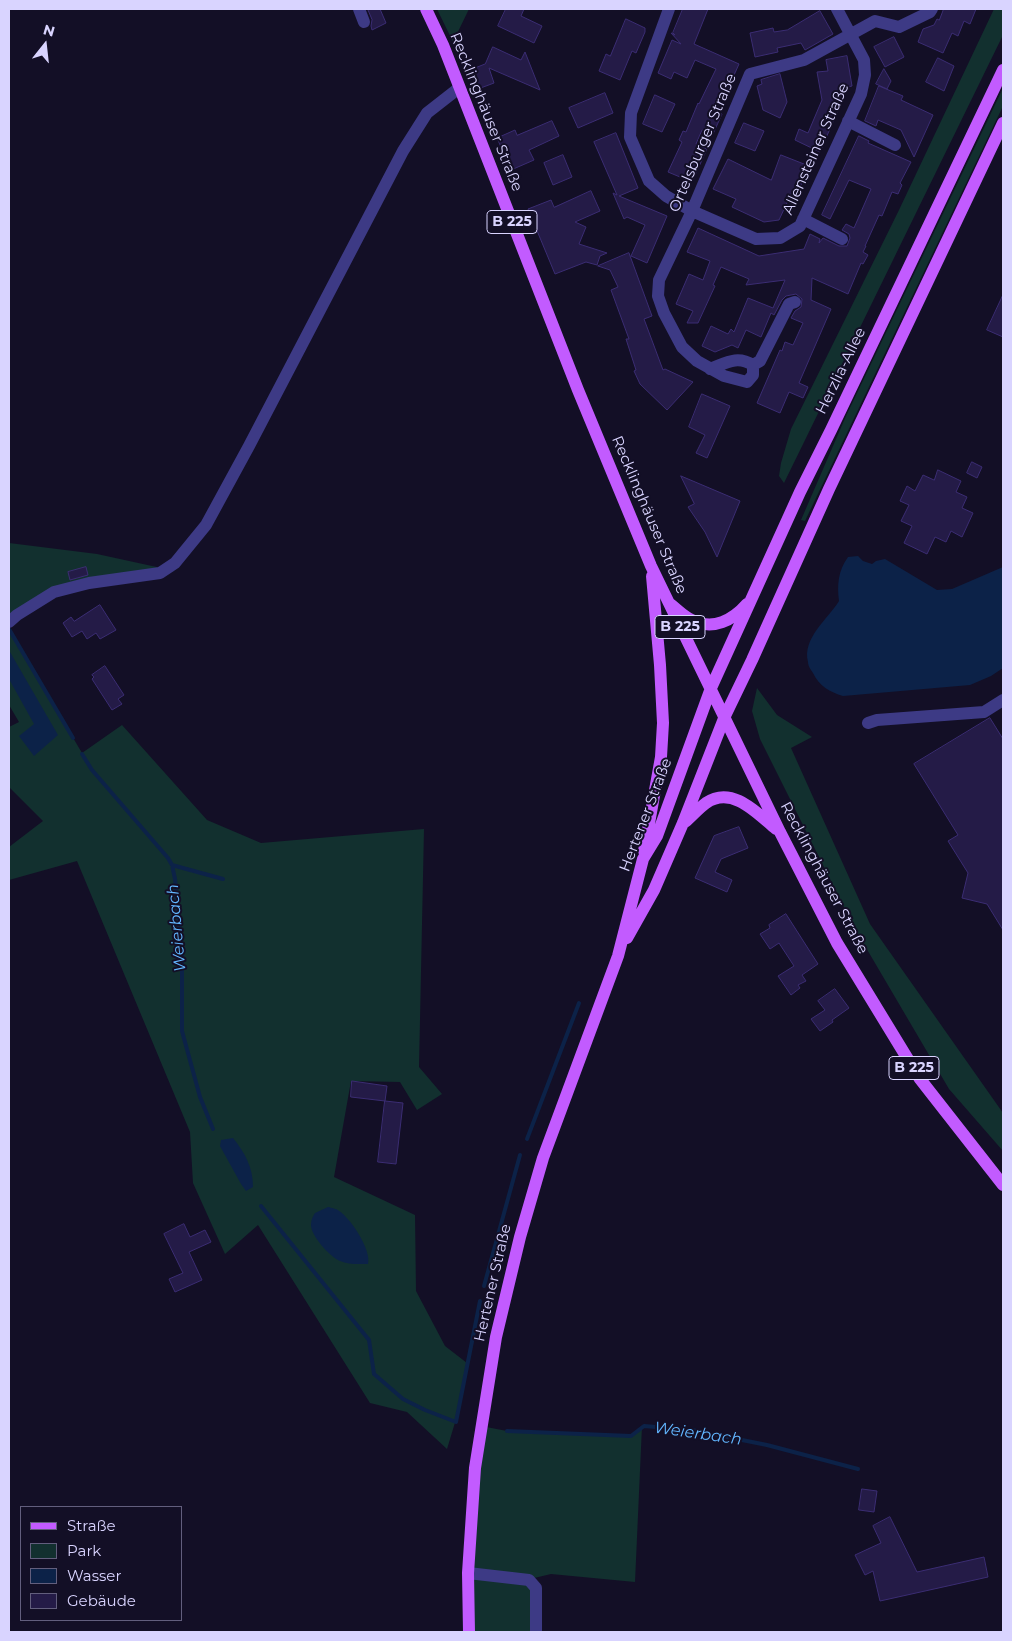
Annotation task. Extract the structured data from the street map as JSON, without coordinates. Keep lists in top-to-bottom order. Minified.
{"streets":{"main road":["Recklinghäuser Straße","B 225","Herzlia-Allee","Hertener Straße"],"street":["Ortelsburger Straße","Allensteiner Straße"]},"crossings":[["Recklinghäuser Straße","Herzlia-Allee"],["Recklinghäuser Straße","Hertener Straße"],["Ortelsburger Straße","Allensteiner Straße"],["Herzlia-Allee","Hertener Straße"]],"water":["Weierbach"],"legend":["Straße","Park","Wasser","Gebäude"],"north":"top"}
